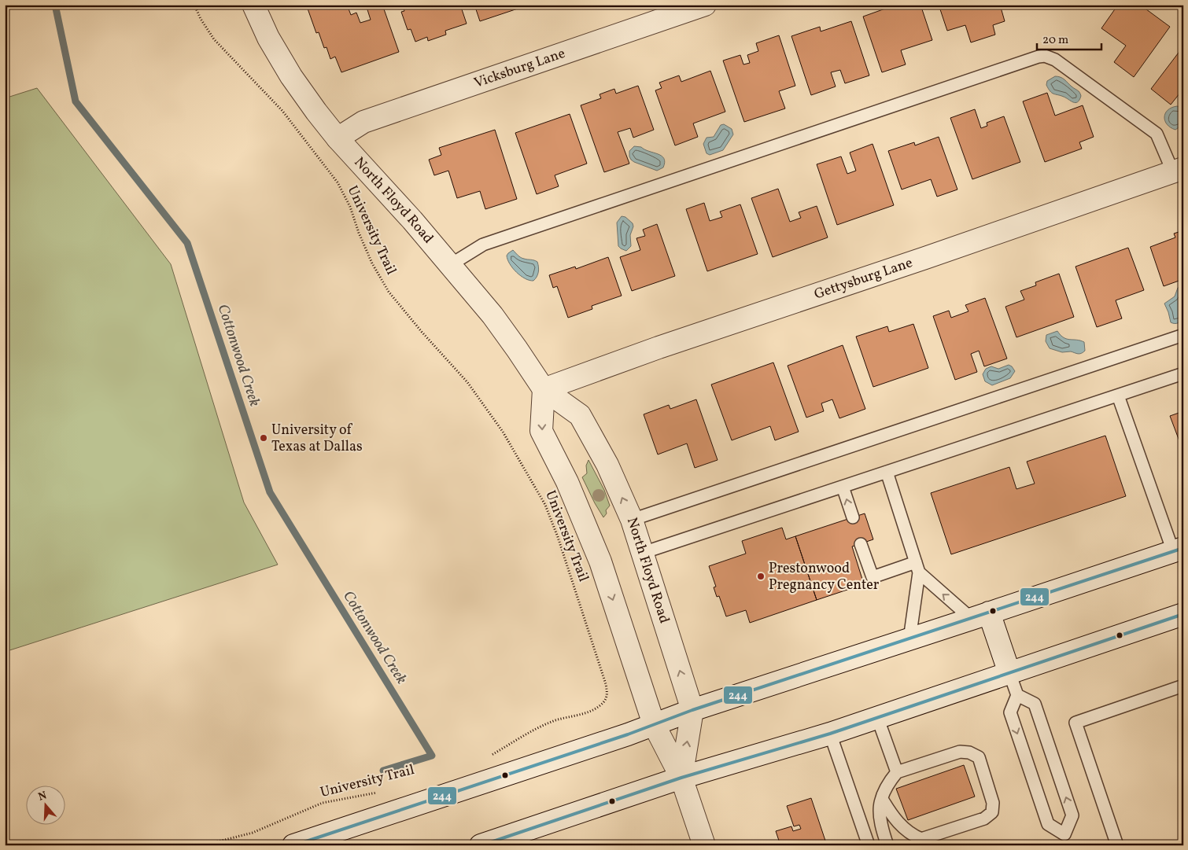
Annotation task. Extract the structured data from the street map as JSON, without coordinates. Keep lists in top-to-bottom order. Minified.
{"streets":{"street":["Vicksburg Lane","North Floyd Road","Gettysburg Lane"],"path":["University Trail"]},"crossings":[["Vicksburg Lane","North Floyd Road"],["North Floyd Road","Gettysburg Lane"]],"water":["Cottonwood Creek"],"places":["University of Texas at Dallas","Prestonwood Pregnancy Center"],"lines":["transit line 244"],"scale_bar":"20 m","north":"top"}
